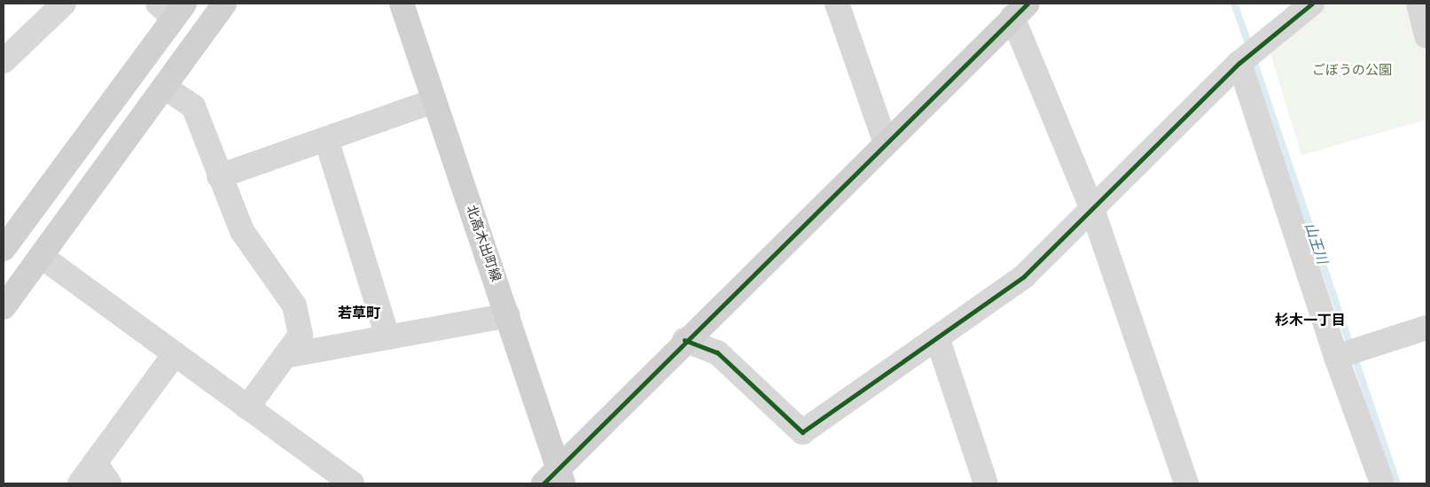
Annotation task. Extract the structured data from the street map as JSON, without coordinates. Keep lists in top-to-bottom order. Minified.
{"streets":{"street":["北高木出町線"]},"districts":["若草町","杉木一丁目"],"water":["山王川"],"parks":["ごぼうの公園"]}
